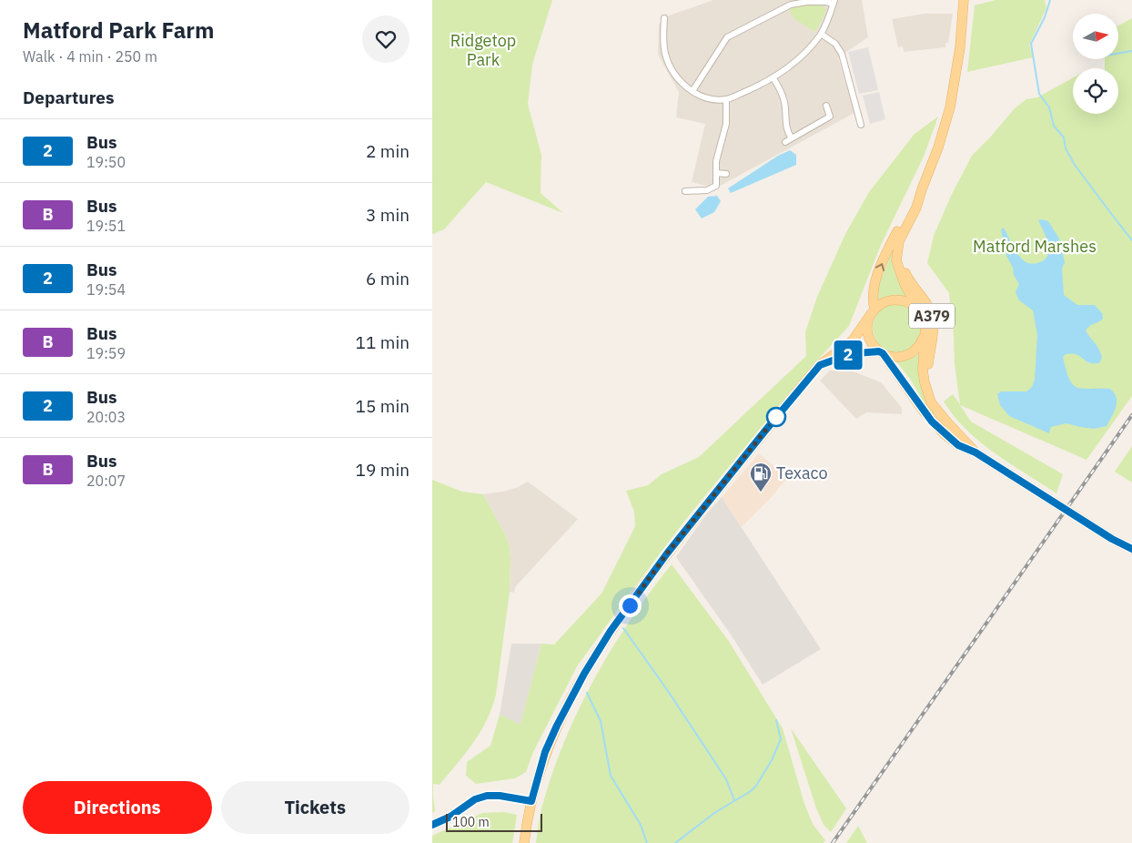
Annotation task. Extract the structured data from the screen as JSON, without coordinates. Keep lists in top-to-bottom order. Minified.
{"streets":{"main road":["A379"]},"parks":["Ridgetop Park","Matford Marshes"],"places":{"fuel station":["Texaco"]},"lines":["bus line 2"],"scale_bar":"100 m","north":"right","page":{"heading":[["Matford Park Farm","Walk · 4 min · 250 m"],"Departures"],"on_map":"2","list":[{"mark":"2","name":"Bus","note":"19:50","value":"2 min"},{"mark":"B","name":"Bus","note":"19:51","value":"3 min"},{"mark":"2","name":"Bus","note":"19:54","value":"6 min"},{"mark":"B","name":"Bus","note":"19:59","value":"11 min"},{"mark":"2","name":"Bus","note":"20:03","value":"15 min"},{"mark":"B","name":"Bus","note":"20:07","value":"19 min"}],"buttons":["Directions","Tickets"],"scale":"100 m"}}
